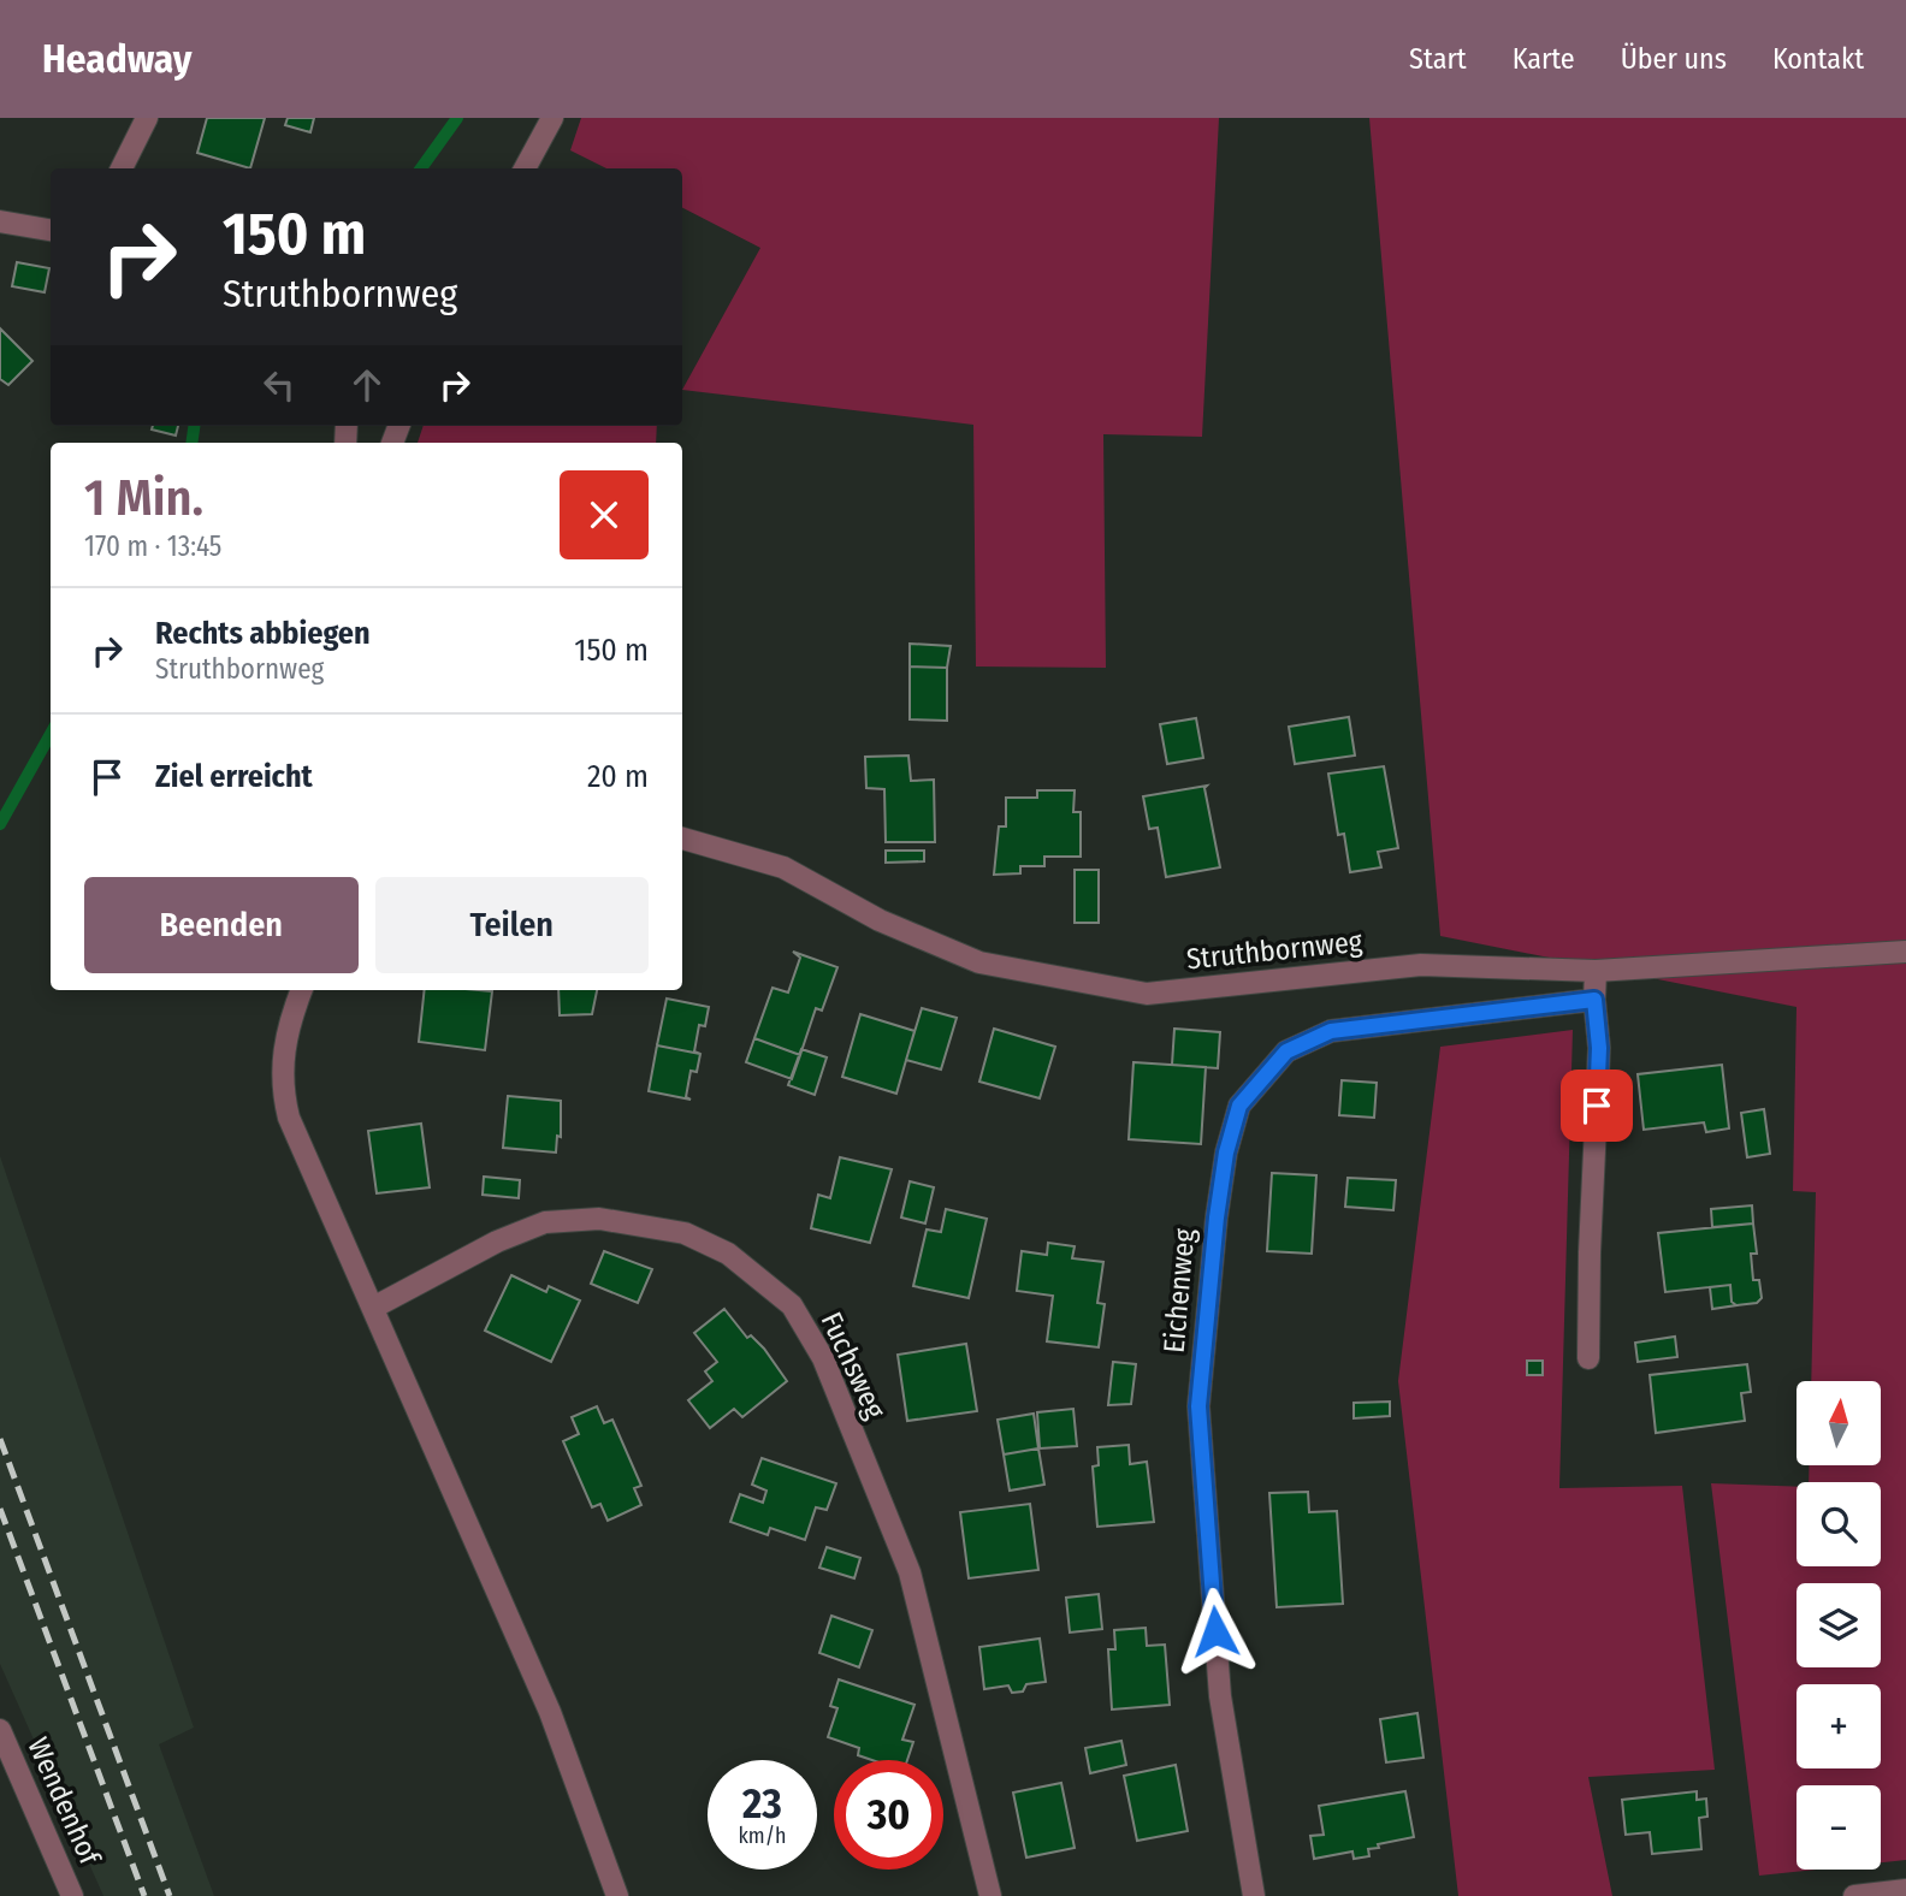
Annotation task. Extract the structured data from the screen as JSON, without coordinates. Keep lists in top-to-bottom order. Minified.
{"streets":{"street":["Struthbornweg","Eichenweg","Fuchsweg","Wendenhof"]},"north":"top","page":{"header":"Headway","nav":["Start","Karte","Über uns","Kontakt"],"turn":["150 m","Struthbornweg"],"heading":["1 Min.","170 m · 13:45"],"list":[{"name":"Rechts abbiegen","note":"Struthbornweg","value":"150 m"},{"name":"Ziel erreicht","value":"20 m"}],"buttons":["Beenden","Teilen"],"map_buttons":["+","−"],"speed":"23 km/h","limit":"30"}}
